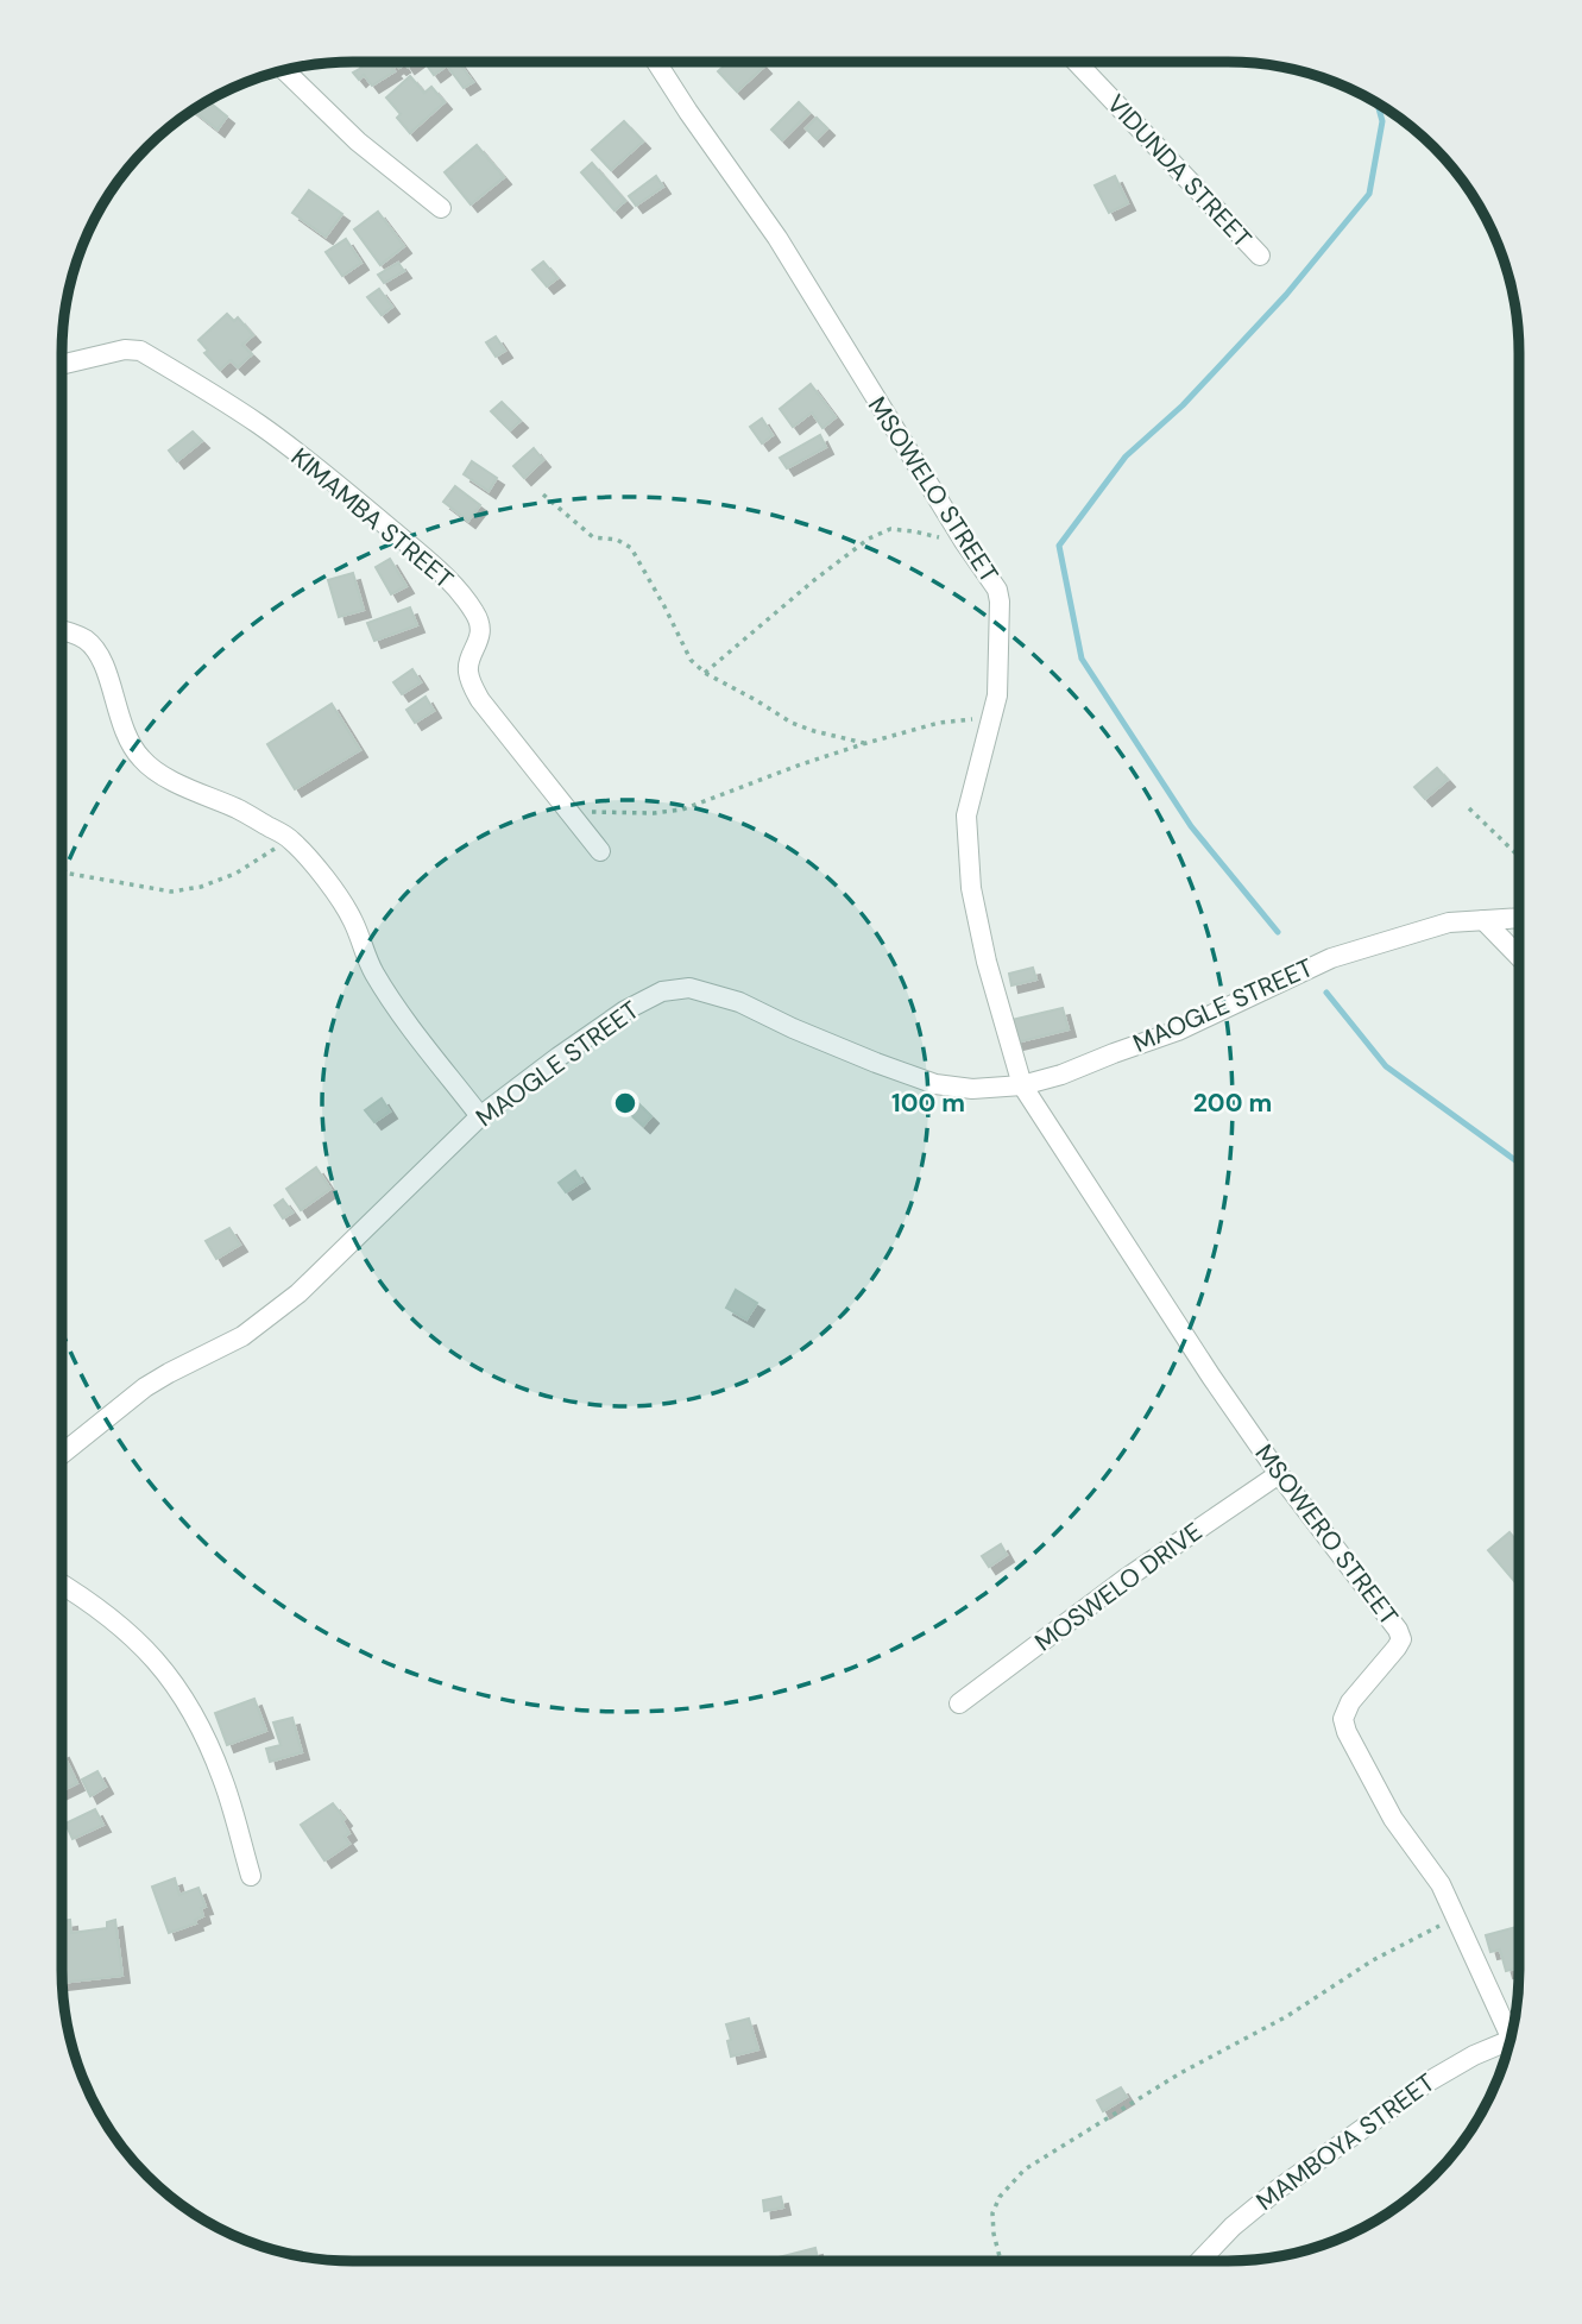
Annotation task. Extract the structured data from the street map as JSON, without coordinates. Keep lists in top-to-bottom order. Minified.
{"streets":{"street":["VIDUNDA STREET","MSOWELO STREET","KIMAMBA STREET","MAOGLE STREET","MSOWERO STREET","MOSWELO DRIVE","MAMBOYA STREET"]},"crossings":[["MSOWELO STREET","MAOGLE STREET"],["MSOWELO STREET","MSOWERO STREET"],["MAOGLE STREET","MSOWERO STREET"],["MSOWERO STREET","MOSWELO DRIVE"]],"rings":["100 m","200 m"]}
